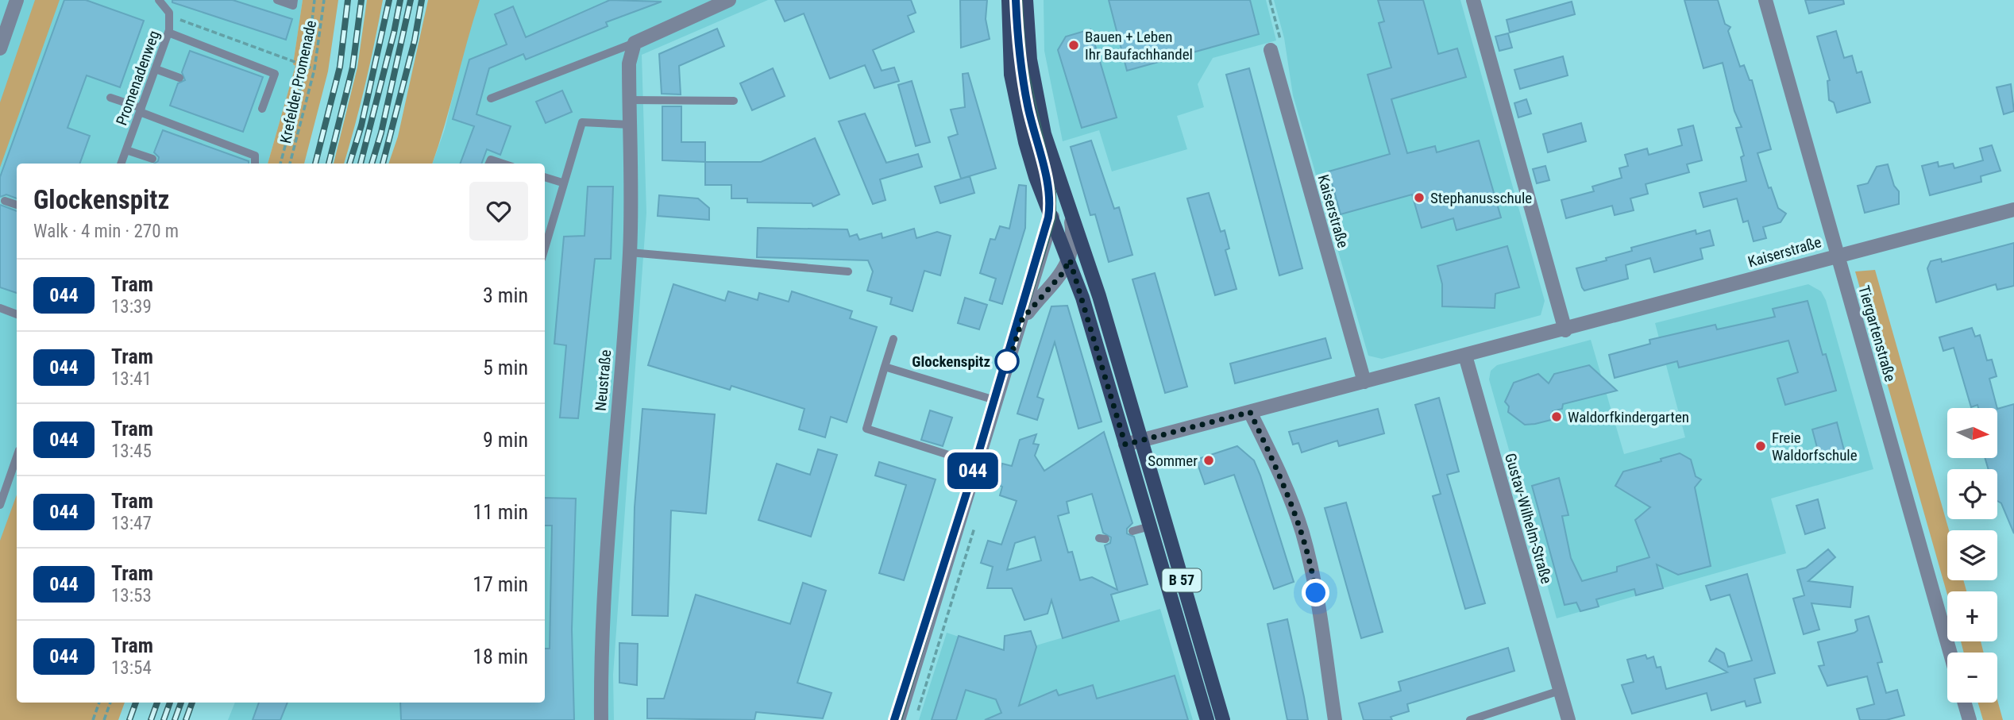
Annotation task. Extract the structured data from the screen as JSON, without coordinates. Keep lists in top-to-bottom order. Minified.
{"streets":{"main road":["B 57"],"street":["Kaiserstraße","Tiergartenstraße","Neustraße","Gustav-Wilhelm-Straße"],"lane":["Promenadenweg"],"path":["Krefelder Promenade"]},"crossings":[["Kaiserstraße","Tiergartenstraße"],["Kaiserstraße","Gustav-Wilhelm-Straße"],["Kaiserstraße","B 57"]],"places":["Bauen + Leben Ihr Baufachhandel","Stephanusschule","Glockenspitz","Waldorfkindergarten","Freie Waldorfschule","Sommer"],"lines":["tram line 044"],"north":"right","page":{"on_map":"044","heading":["Glockenspitz","Walk · 4 min · 270 m"],"list":[{"mark":"044","name":"Tram","note":"13:39","value":"3 min"},{"mark":"044","name":"Tram","note":"13:41","value":"5 min"},{"mark":"044","name":"Tram","note":"13:45","value":"9 min"},{"mark":"044","name":"Tram","note":"13:47","value":"11 min"},{"mark":"044","name":"Tram","note":"13:53","value":"17 min"},{"mark":"044","name":"Tram","note":"13:54","value":"18 min"}],"map_buttons":["+","−"]}}
